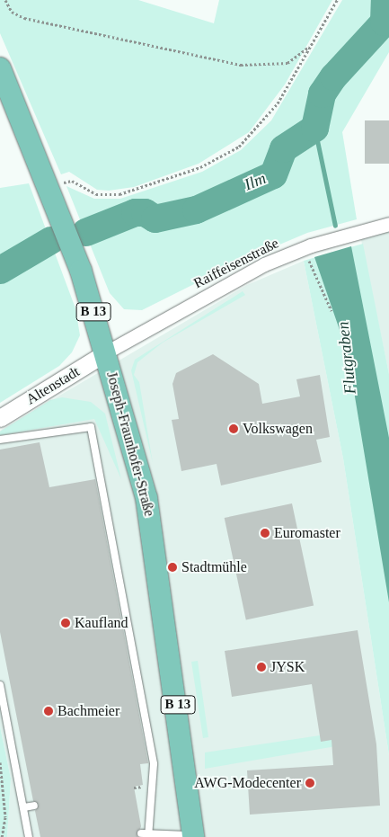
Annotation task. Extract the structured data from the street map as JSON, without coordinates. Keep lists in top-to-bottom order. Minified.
{"streets":{"main road":["B 13","Joseph-Fraunhofer-Straße"],"street":["Raiffeisenstraße","Altenstadt"]},"crossings":[["Raiffeisenstraße","Altenstadt"],["Raiffeisenstraße","Joseph-Fraunhofer-Straße"],["Altenstadt","Joseph-Fraunhofer-Straße"]],"water":["Ilm","Flutgraben"],"places":["Volkswagen","Euromaster","Stadtmühle","Kaufland","JYSK","Bachmeier","AWG-Modecenter"]}
